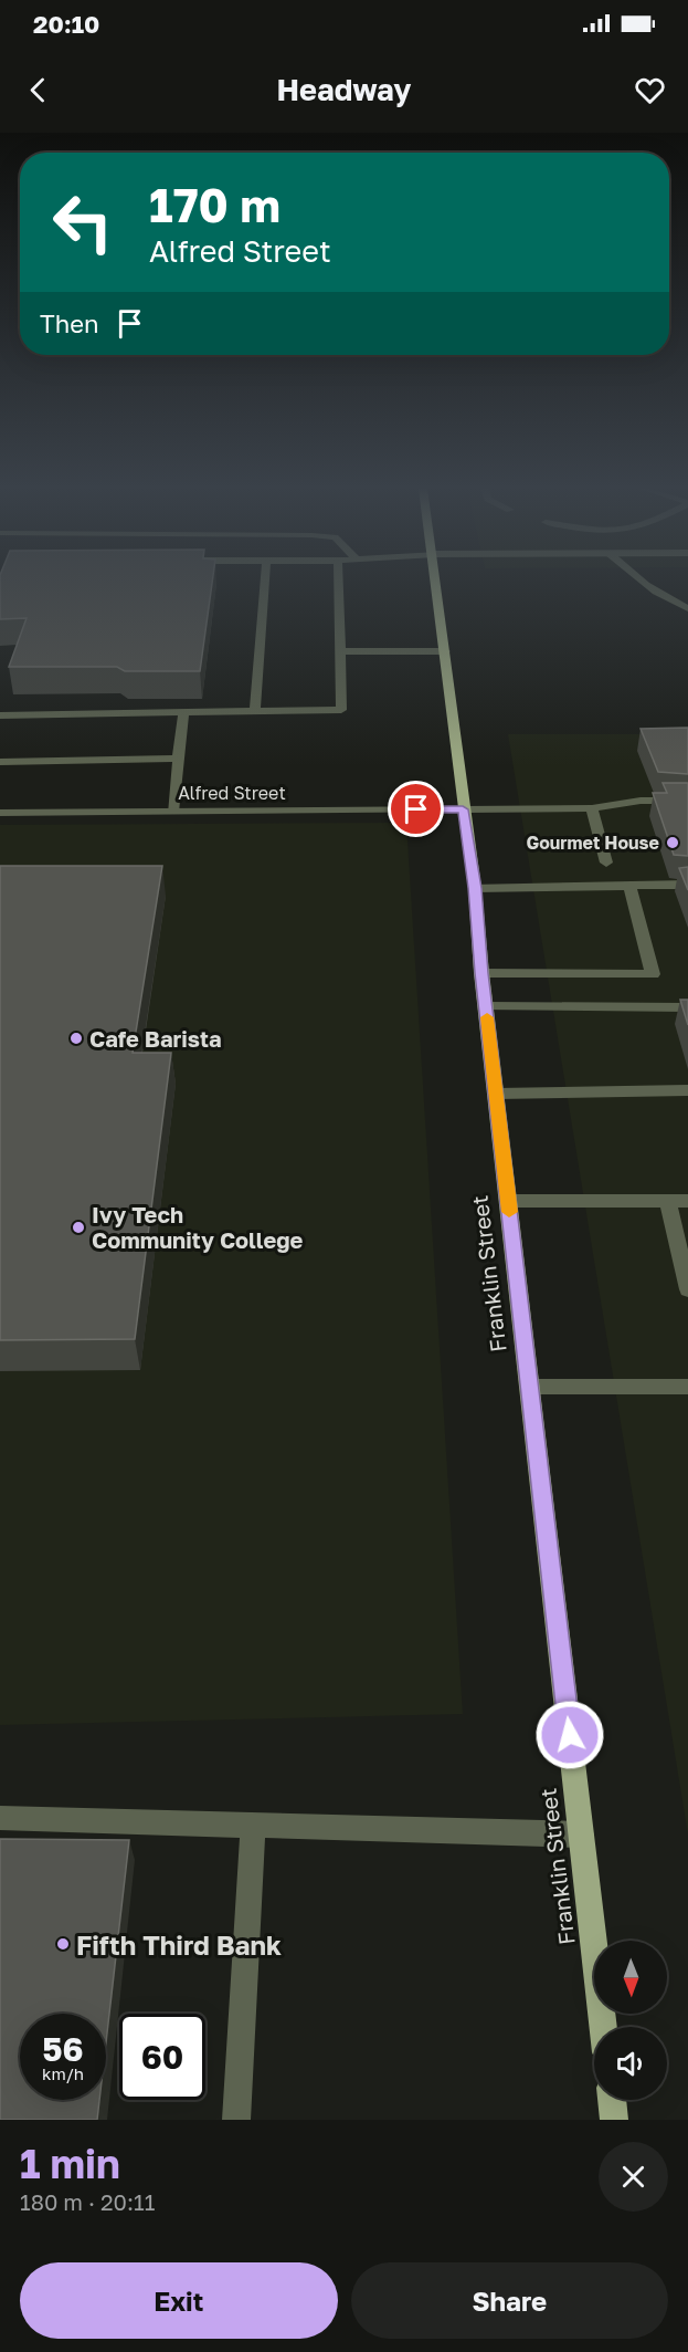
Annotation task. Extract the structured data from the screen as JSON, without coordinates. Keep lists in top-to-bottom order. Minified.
{"streets":{"main road":["Franklin Street"],"street":["Alfred Street"]},"crossings":[["Alfred Street","Franklin Street"]],"places":["Gourmet House","Cafe Barista","Ivy Tech Community College","Fifth Third Bank"],"north":"bottom","page":{"status":"20:10","header":"Headway","turn":["170 m","Alfred Street"],"then":"Then","speed":"56 km/h","limit":"60","heading":["1 min","180 m · 20:11"],"buttons":["Exit","Share"]}}
